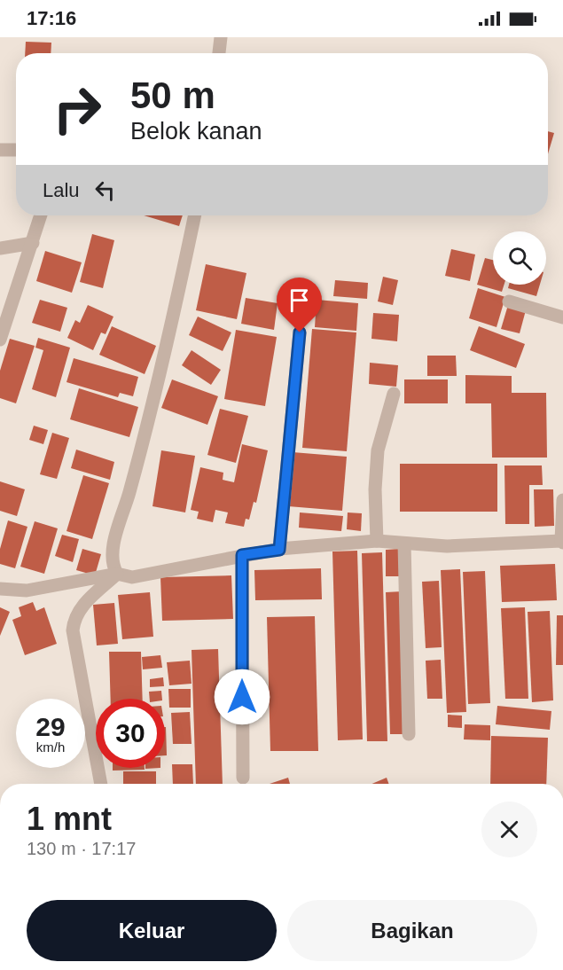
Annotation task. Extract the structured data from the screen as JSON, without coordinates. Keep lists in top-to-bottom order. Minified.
{"page":{"status":"17:16","turn":["50 m","Belok kanan"],"then":"Lalu","speed":"29 km/h","limit":"30","heading":["1 mnt","130 m · 17:17"],"buttons":["Keluar","Bagikan"]}}
